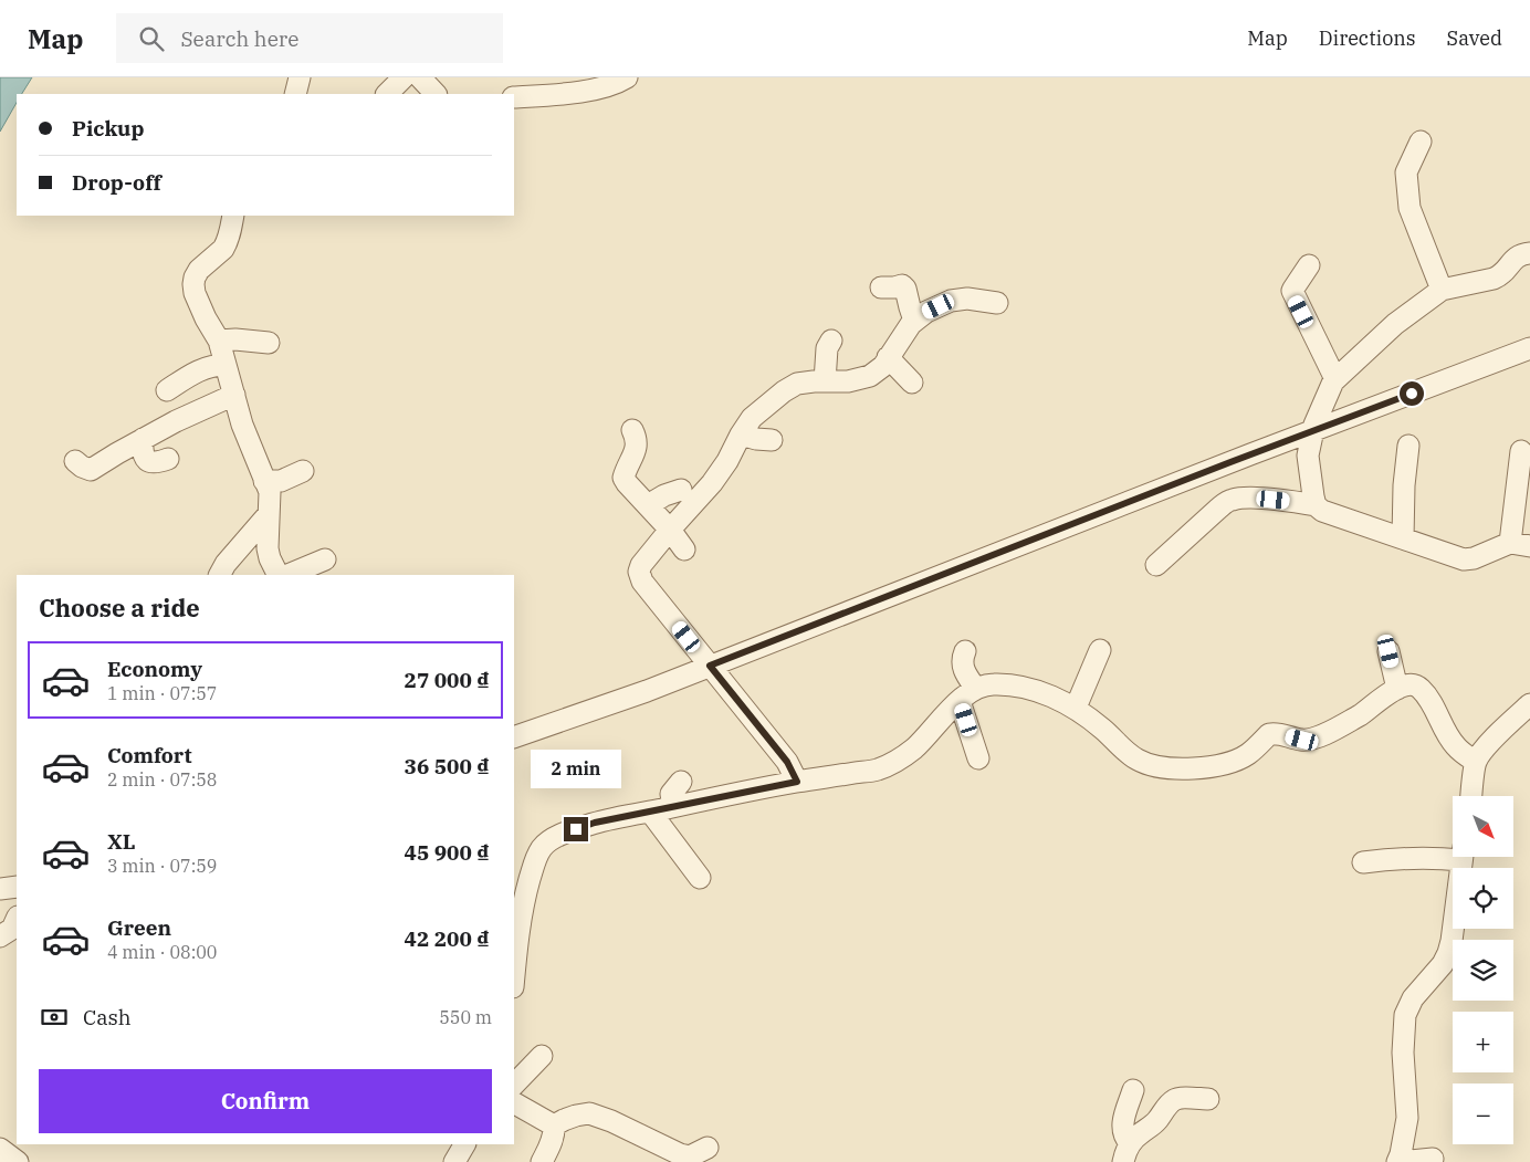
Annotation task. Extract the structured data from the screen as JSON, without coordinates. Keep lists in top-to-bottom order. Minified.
{"north":"bottom right","page":{"header":"Map","search":"Search here","nav":["Map","Directions","Saved"],"banner":["Pickup","Drop-off"],"heading":"Choose a ride","list":[{"name":"Economy","note":"1 min · 07:57","value":"27 000 ₫"},{"name":"Comfort","note":"2 min · 07:58","value":"36 500 ₫"},{"name":"XL","note":"3 min · 07:59","value":"45 900 ₫"},{"name":"Green","note":"4 min · 08:00","value":"42 200 ₫"}],"bubble":"2 min","map_buttons":["+","−"],"pay":["Cash","550 m"],"buttons":"Confirm"}}
